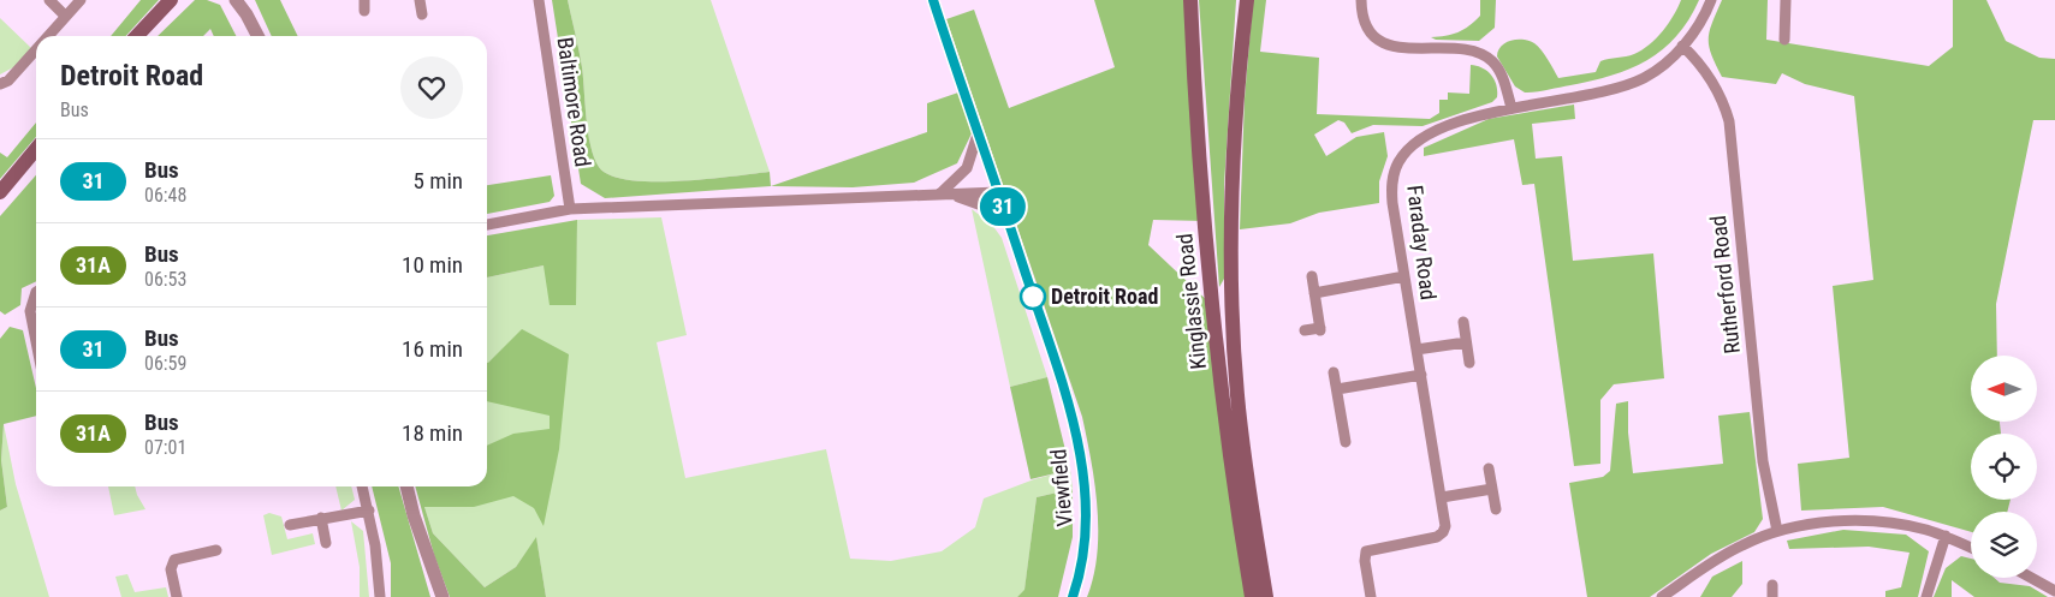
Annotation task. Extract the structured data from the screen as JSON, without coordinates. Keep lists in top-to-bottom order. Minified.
{"streets":{"main road":["Kinglassie Road"],"street":["Baltimore Road","Faraday Road","Rutherford Road","Viewfield"]},"crossings":[["Faraday Road","Rutherford Road"]],"places":["Detroit Road"],"lines":["bus line 31"],"north":"left","page":{"on_map":"31","heading":["Detroit Road","Bus"],"list":[{"mark":"31","name":"Bus","note":"06:48","value":"5 min"},{"mark":"31A","name":"Bus","note":"06:53","value":"10 min"},{"mark":"31","name":"Bus","note":"06:59","value":"16 min"},{"mark":"31A","name":"Bus","note":"07:01","value":"18 min"}]}}
